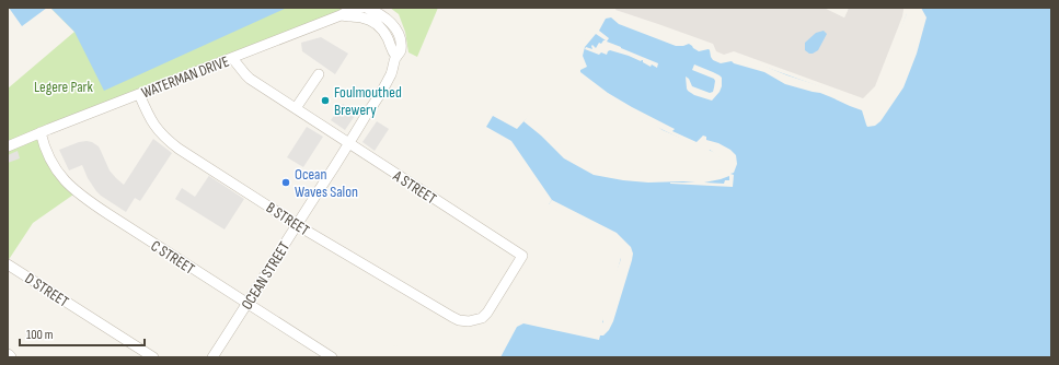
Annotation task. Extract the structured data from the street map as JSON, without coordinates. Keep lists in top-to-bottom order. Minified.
{"streets":{"street":["WATERMAN DRIVE","A STREET","B STREET","C STREET","OCEAN STREET","D STREET"]},"crossings":[["WATERMAN DRIVE","A STREET"],["WATERMAN DRIVE","B STREET"],["WATERMAN DRIVE","C STREET"],["WATERMAN DRIVE","OCEAN STREET"],["A STREET","B STREET"],["A STREET","OCEAN STREET"],["B STREET","OCEAN STREET"],["C STREET","OCEAN STREET"]],"parks":["Legere Park"],"places":["Foulmouthed Brewery","Ocean Waves Salon"],"scale_bar":"100 m"}
